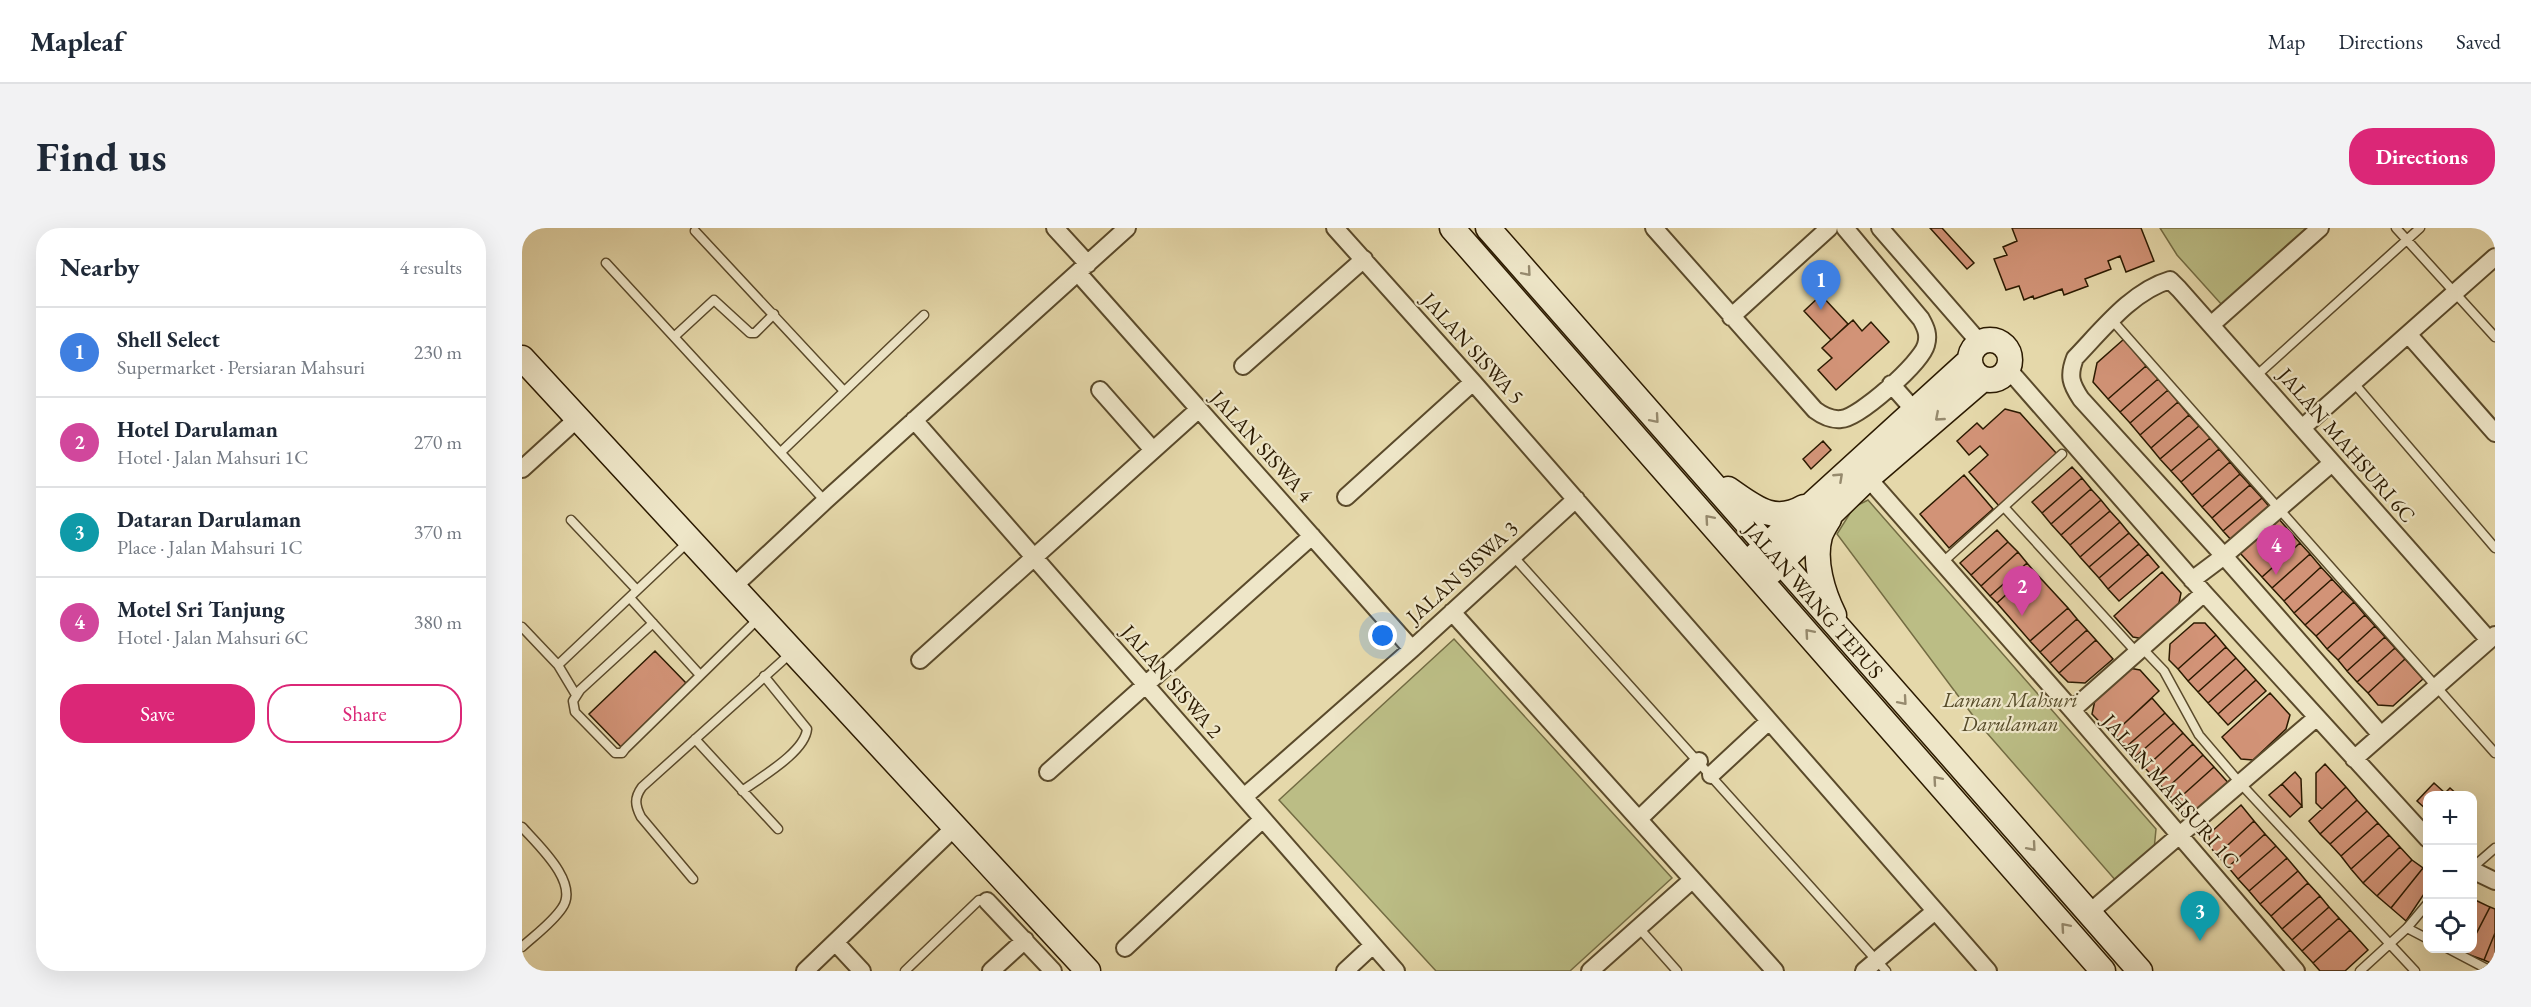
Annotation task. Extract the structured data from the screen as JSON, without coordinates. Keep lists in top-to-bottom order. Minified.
{"streets":{"main road":["JALAN WANG TEPUS"],"street":["JALAN SISWA 5","JALAN MAHSURI 6C","JALAN SISWA 4","JALAN SISWA 3","JALAN SISWA 2","JALAN MAHSURI 1C"]},"crossings":[["JALAN SISWA 5","JALAN SISWA 3"],["JALAN SISWA 4","JALAN SISWA 3"],["JALAN SISWA 3","JALAN SISWA 2"]],"parks":["Laman Mahsuri Darulaman"],"page":{"header":"Mapleaf","nav":["Map","Directions","Saved"],"buttons":["Directions",["Save","Share"]],"title":"Find us","heading":["Nearby","4 results"],"pins":["1","4","2","3"],"list":[{"mark":"1","name":"Shell Select","note":"Supermarket · Persiaran Mahsuri","value":"230 m"},{"mark":"2","name":"Hotel Darulaman","note":"Hotel · Jalan Mahsuri 1C","value":"270 m"},{"mark":"3","name":"Dataran Darulaman","note":"Place · Jalan Mahsuri 1C","value":"370 m"},{"mark":"4","name":"Motel Sri Tanjung","note":"Hotel · Jalan Mahsuri 6C","value":"380 m"}],"map_buttons":["+","−"]}}
